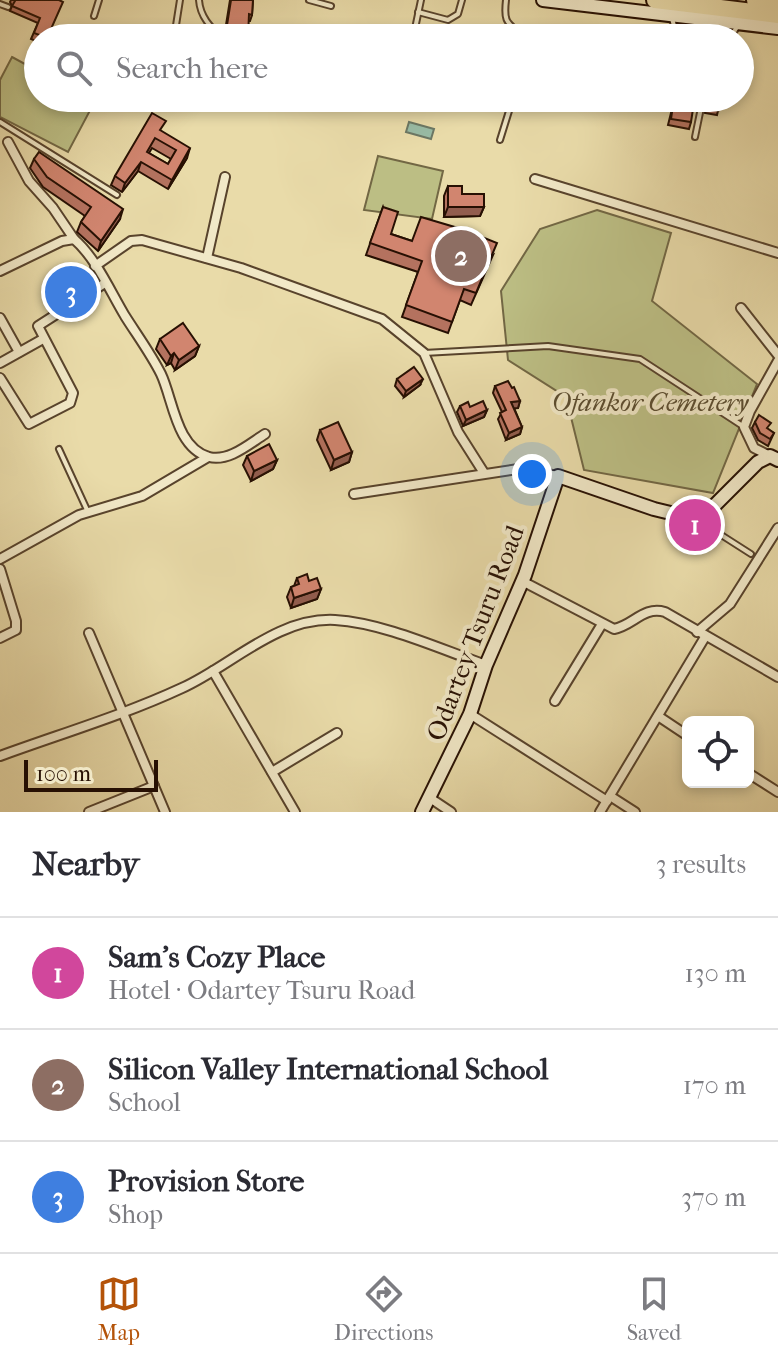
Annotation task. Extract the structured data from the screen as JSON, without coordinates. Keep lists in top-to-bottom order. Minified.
{"streets":{"street":["Odartey Tsuru Road"]},"parks":["Ofankor Cemetery"],"scale_bar":"100 m","page":{"search":"Search here","pins":["2","3","1"],"scale":"100 m","heading":["Nearby","3 results"],"list":[{"mark":"1","name":"Sam's Cozy Place","note":"Hotel · Odartey Tsuru Road","value":"130 m"},{"mark":"2","name":"Silicon Valley International School","note":"School","value":"170 m"},{"mark":"3","name":"Provision Store","note":"Shop","value":"370 m"}],"nav":["Map","Directions","Saved"]}}
